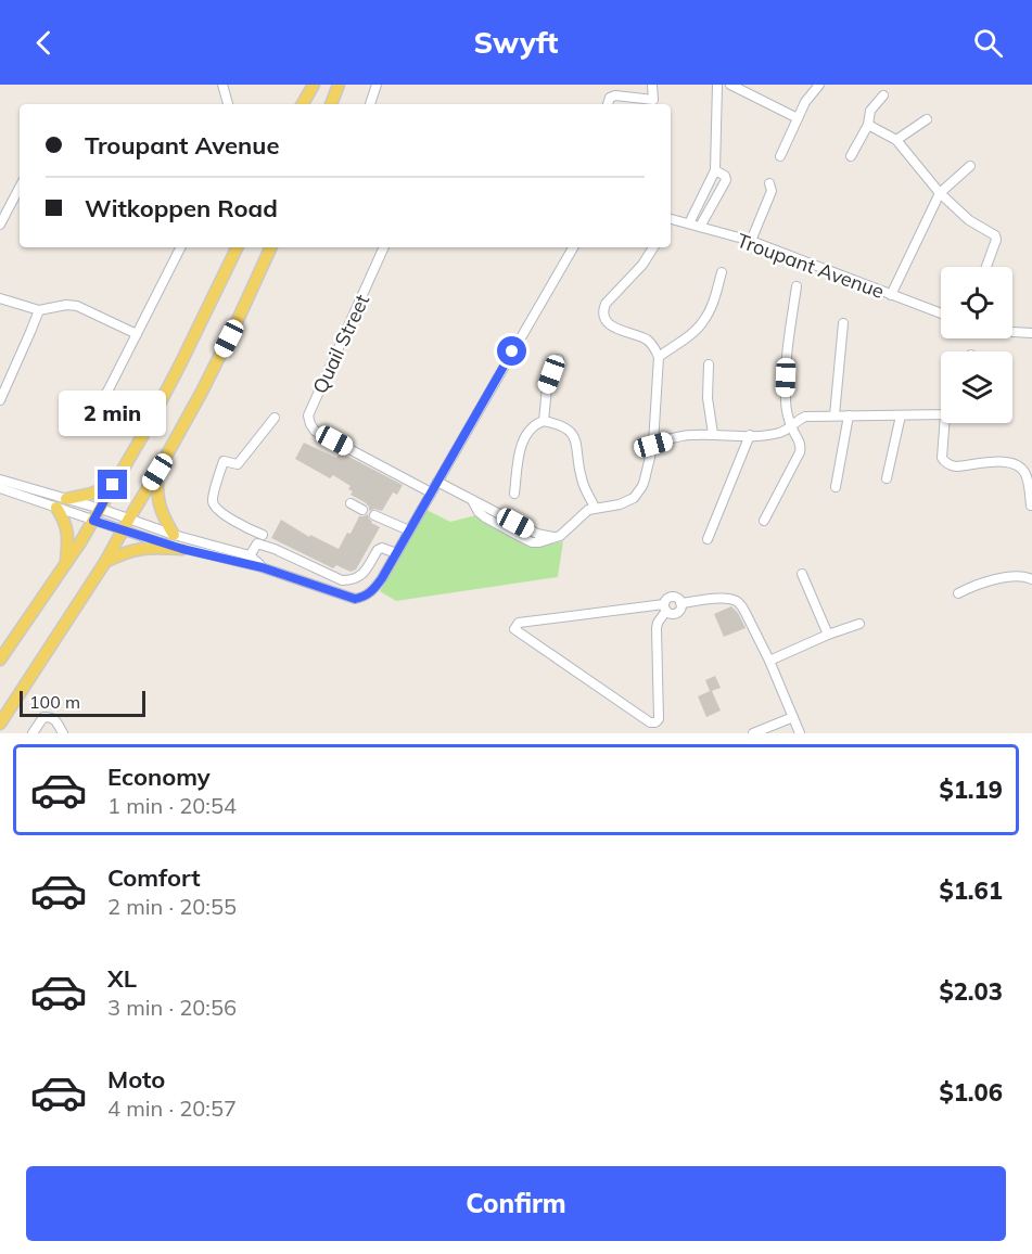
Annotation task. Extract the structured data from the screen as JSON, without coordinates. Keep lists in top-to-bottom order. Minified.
{"streets":{"street":["Troupant Avenue","Quail Street"]},"scale_bar":"100 m","page":{"header":"Swyft","banner":["Troupant Avenue","Witkoppen Road"],"bubble":"2 min","scale":"100 m","list":[{"name":"Economy","note":"1 min · 20:54","value":"$1.19"},{"name":"Comfort","note":"2 min · 20:55","value":"$1.61"},{"name":"XL","note":"3 min · 20:56","value":"$2.03"},{"name":"Moto","note":"4 min · 20:57","value":"$1.06"}],"buttons":"Confirm"}}
